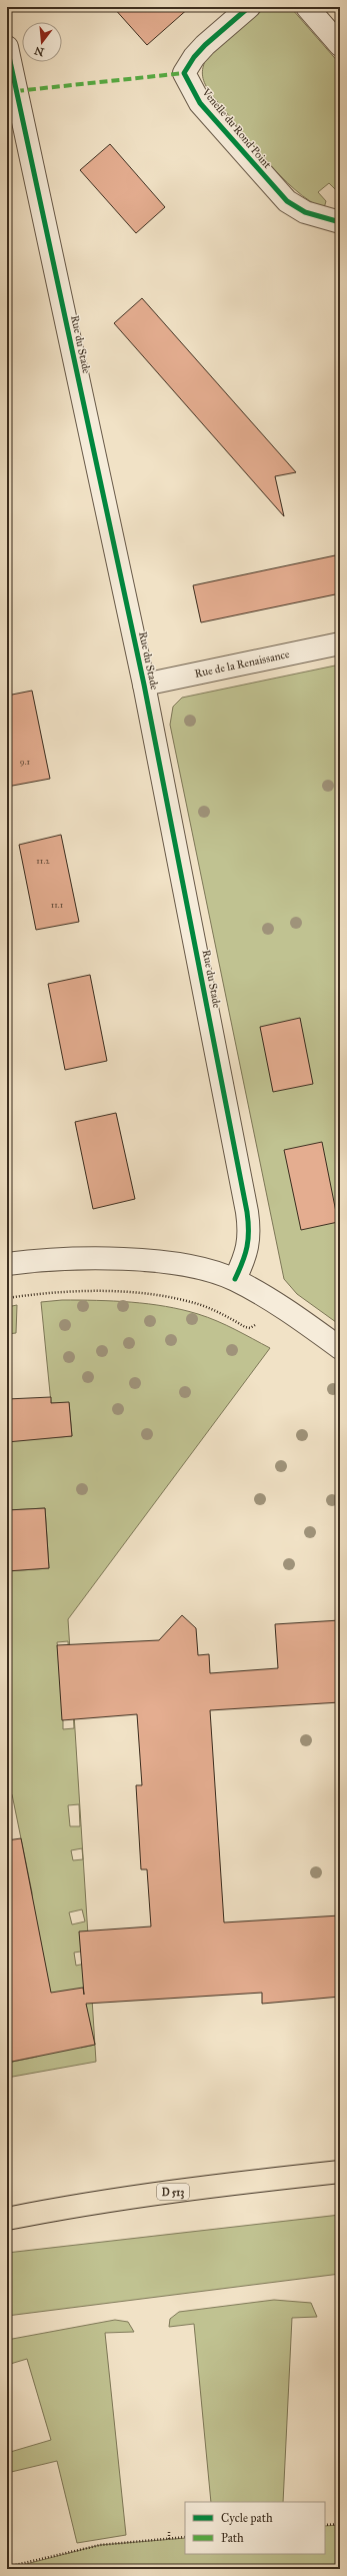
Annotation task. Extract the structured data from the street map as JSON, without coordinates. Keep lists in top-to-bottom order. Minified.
{"streets":{"main road":["D 513"],"street":["Venelle du Rond Point","Rue du Stade","Rue de la Renaissance"]},"crossings":[["Rue du Stade","Rue de la Renaissance"]],"house_numbers":["9.1","11.2","11.1"],"legend":["Cycle path","Path"],"north":"bottom"}
